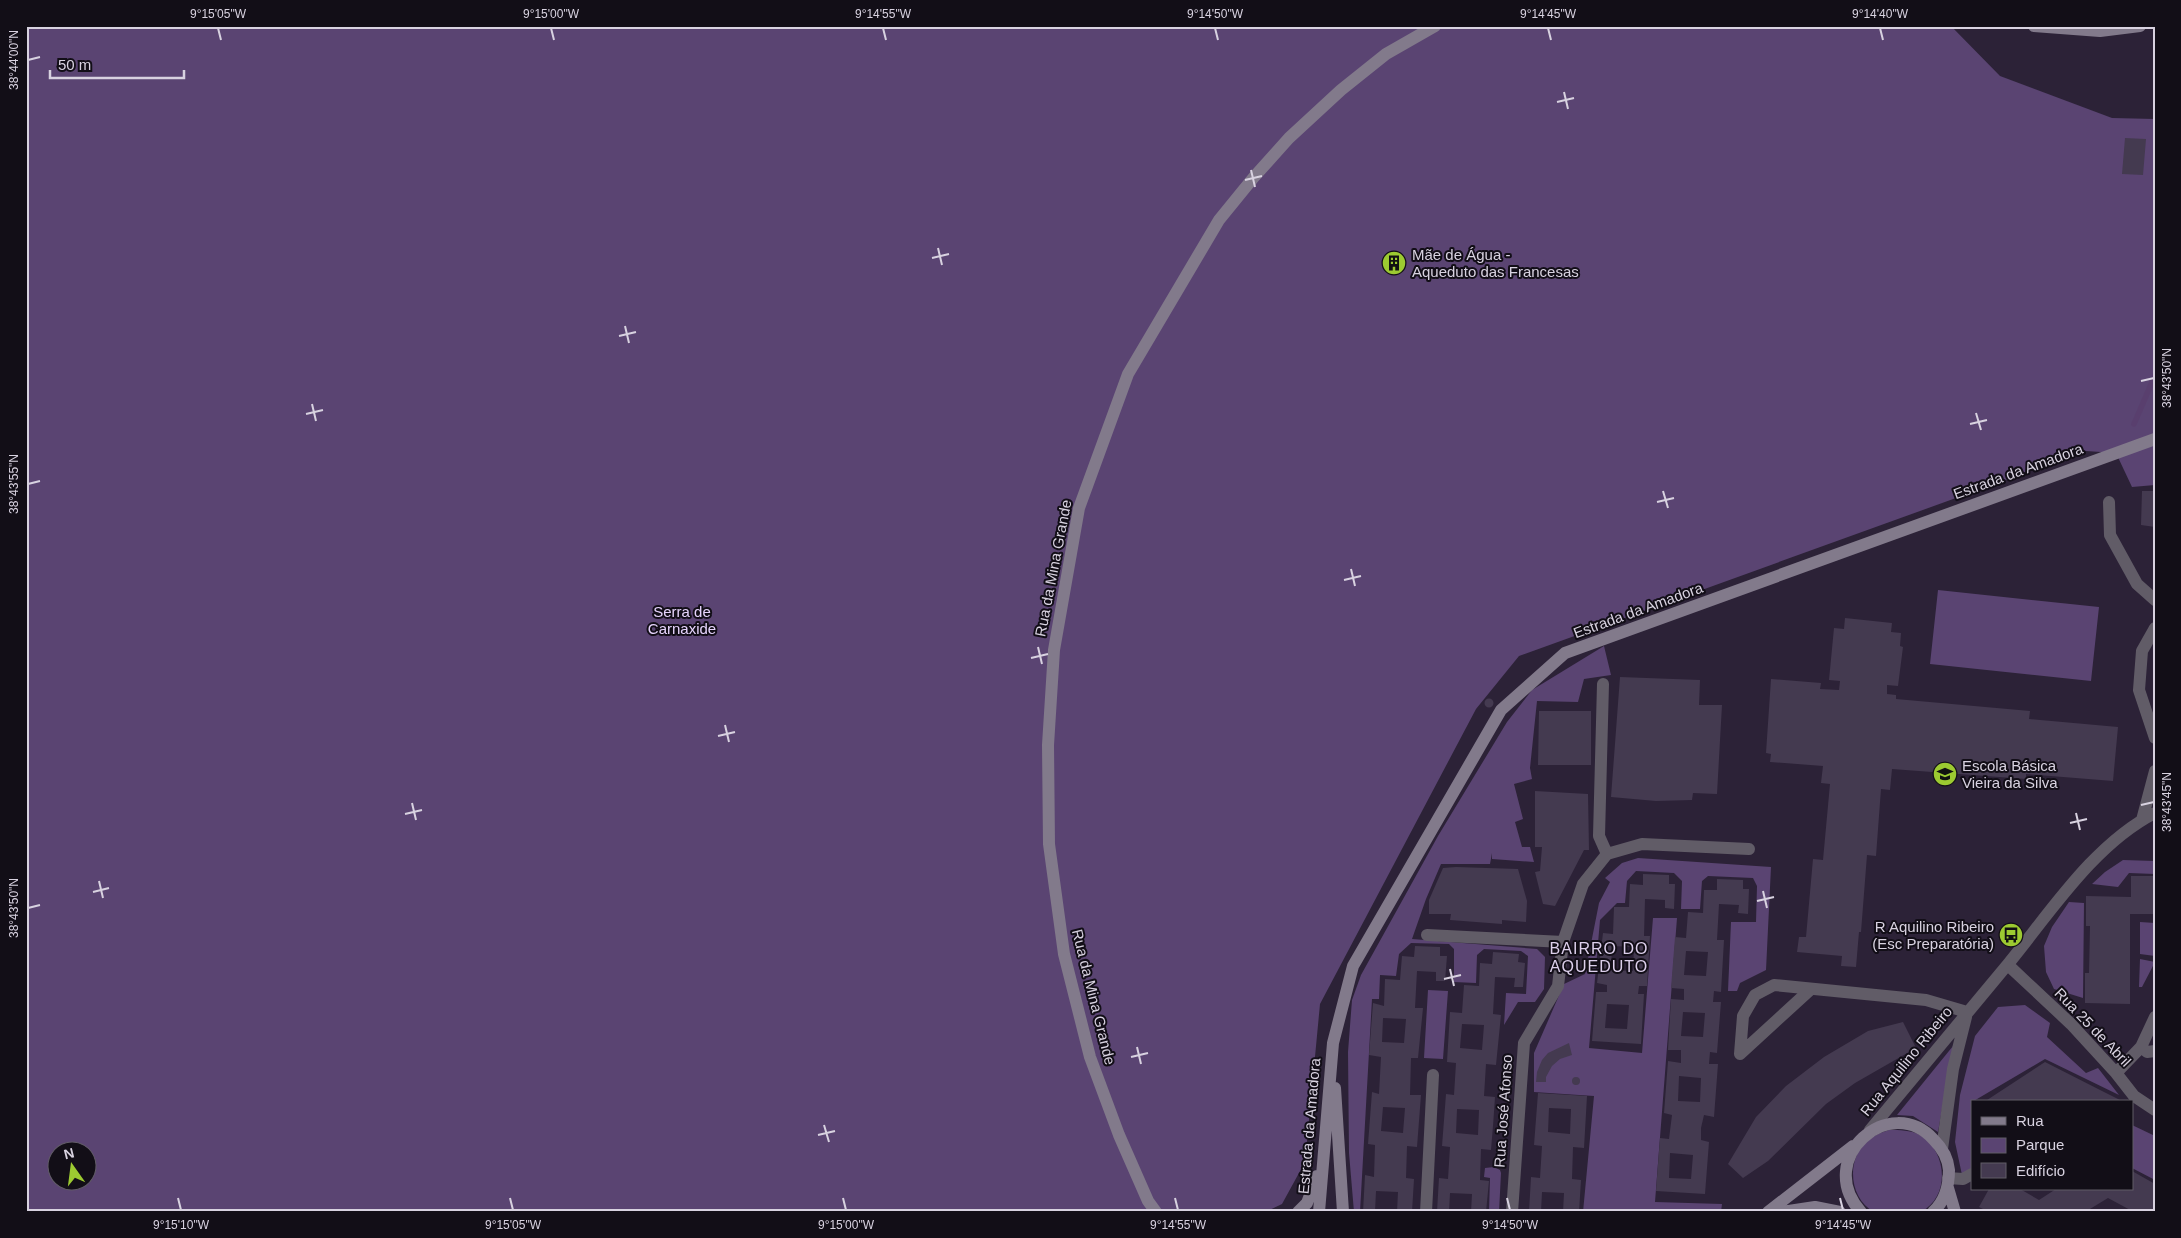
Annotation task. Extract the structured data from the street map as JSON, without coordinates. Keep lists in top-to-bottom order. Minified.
{"streets":{"street":["Estrada da Amadora","Rua da Mina Grande","Rua 25 de Abril","Rua Aquilino Ribeiro","Rua José Afonso"]},"crossings":[["Rua 25 de Abril","Rua Aquilino Ribeiro"]],"districts":["BAIRRO DO AQUEDUTO"],"parks":["Serra de Carnaxide"],"places":{"building":["Mãe de Água - Aqueduto das Francesas"],"school or university":["Escola Básica Vieira da Silva"],"bus stop":["R Aquilino Ribeiro (Esc Preparatória)"]},"legend":["Rua","Parque","Edifício"],"scale_bar":"50 m","north":"top","coordinates":["9°15'05\"W","9°15'00\"W","9°14'55\"W","9°14'50\"W","9°14'45\"W","9°14'40\"W","38°44'00\"N","38°43'50\"N","38°43'55\"N","38°43'45\"N","9°15'10\"W"]}
